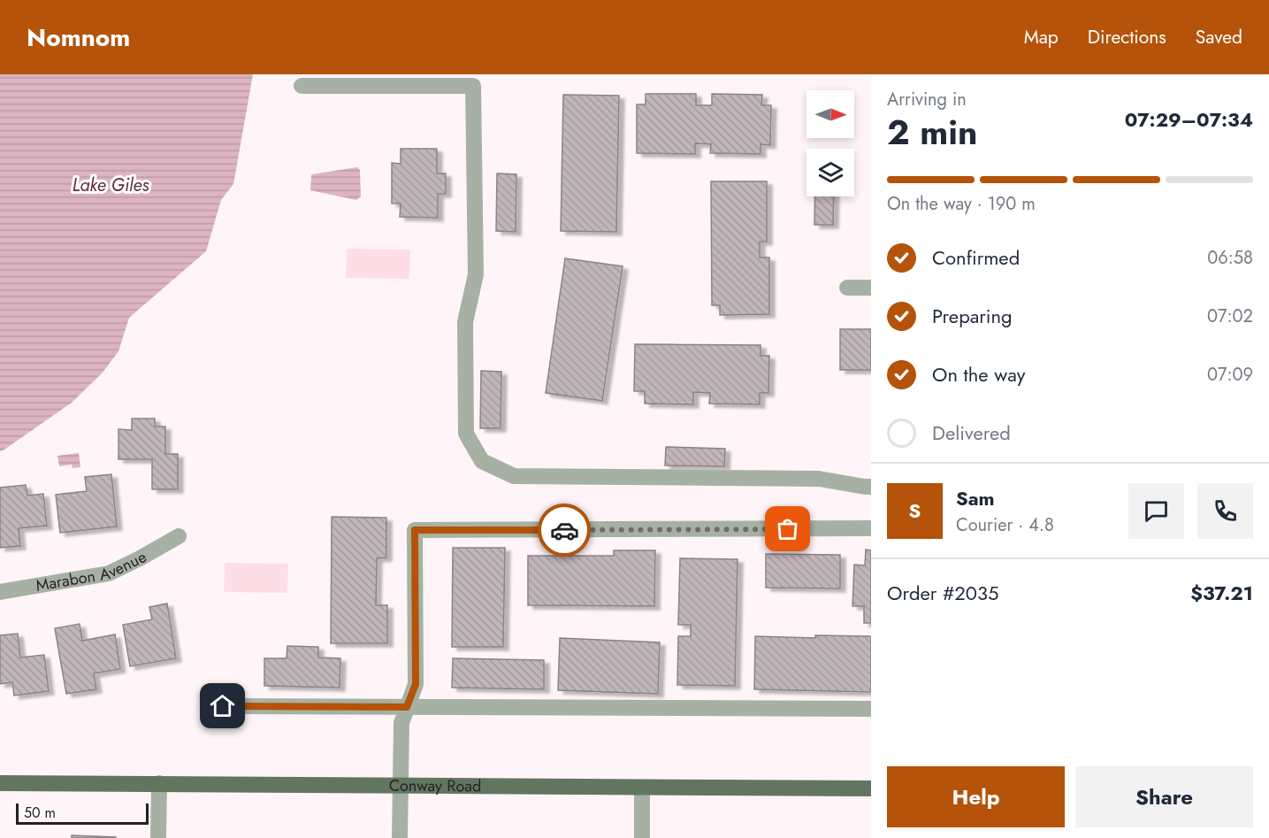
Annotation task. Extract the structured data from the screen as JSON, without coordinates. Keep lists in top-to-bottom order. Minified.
{"streets":{"main road":["Conway Road"],"street":["Marabon Avenue"]},"water":["Lake Giles"],"scale_bar":"50 m","north":"right","page":{"header":"Nomnom","nav":["Map","Directions","Saved"],"heading":["2 min","Arriving in","07:29–07:34"],"panel":["Sam","Courier · 4.8","Order #2035","$37.21"],"bar":"On the way · 190 m","list":[["Confirmed","06:58"],["Preparing","07:02"],["On the way","07:09"],"Delivered"],"round":"S","buttons":["Help","Share"],"scale":"50 m"}}
